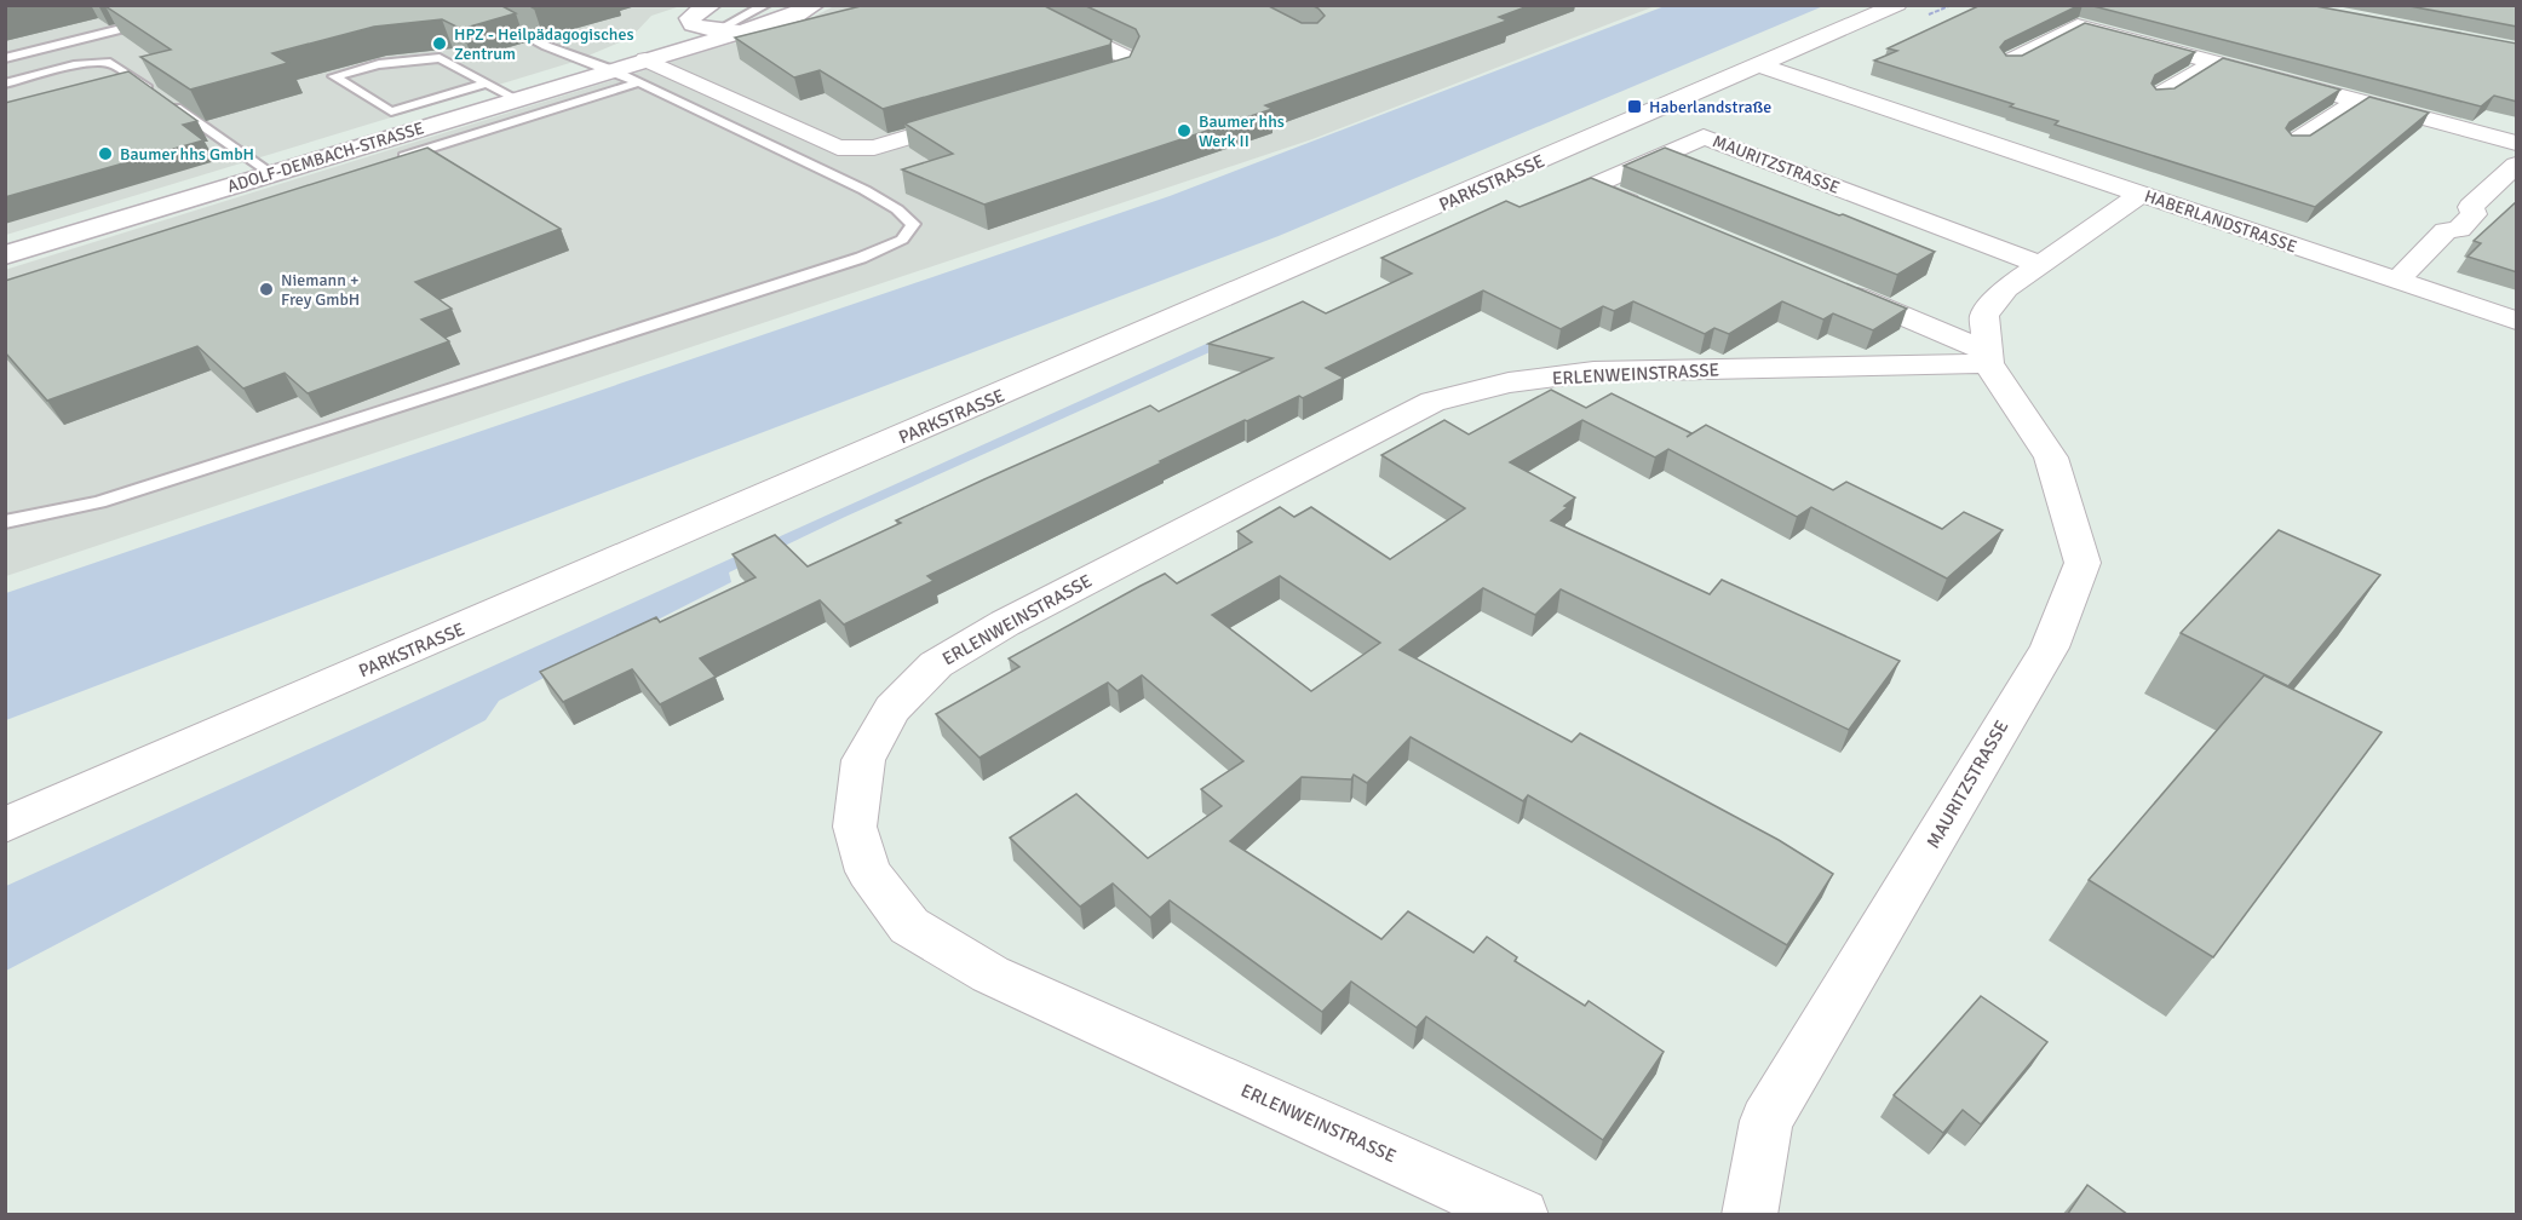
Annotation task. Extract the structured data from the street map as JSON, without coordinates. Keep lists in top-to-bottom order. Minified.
{"streets":{"main road":["ADOLF-DEMBACH-STRASSE"],"street":["MAURITZSTRASSE","PARKSTRASSE","HABERLANDSTRASSE","ERLENWEINSTRASSE"]},"crossings":[["MAURITZSTRASSE","ERLENWEINSTRASSE"],["PARKSTRASSE","HABERLANDSTRASSE"]],"places":{"other":["HPZ - Heilpädagogisches Zentrum","Baumer hhs Werk II","Baumer hhs GmbH","Niemann + Frey GmbH"],"transit":["Haberlandstraße"]}}
